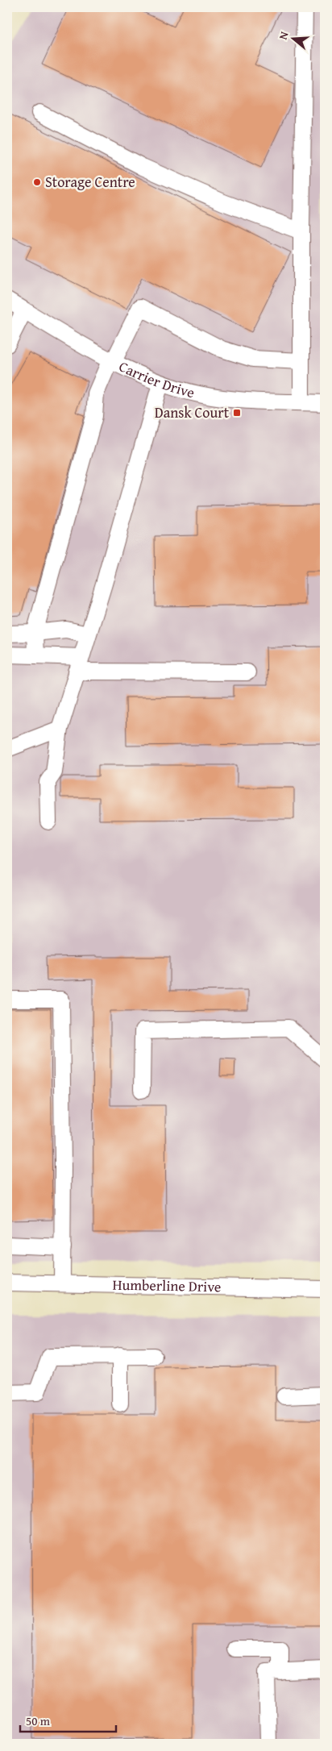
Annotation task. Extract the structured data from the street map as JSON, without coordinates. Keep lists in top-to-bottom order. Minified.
{"streets":{"street":["Carrier Drive","Humberline Drive"]},"places":{"other":["Storage Centre"],"transit":["Dansk Court"]},"scale_bar":"50 m","north":"left"}
